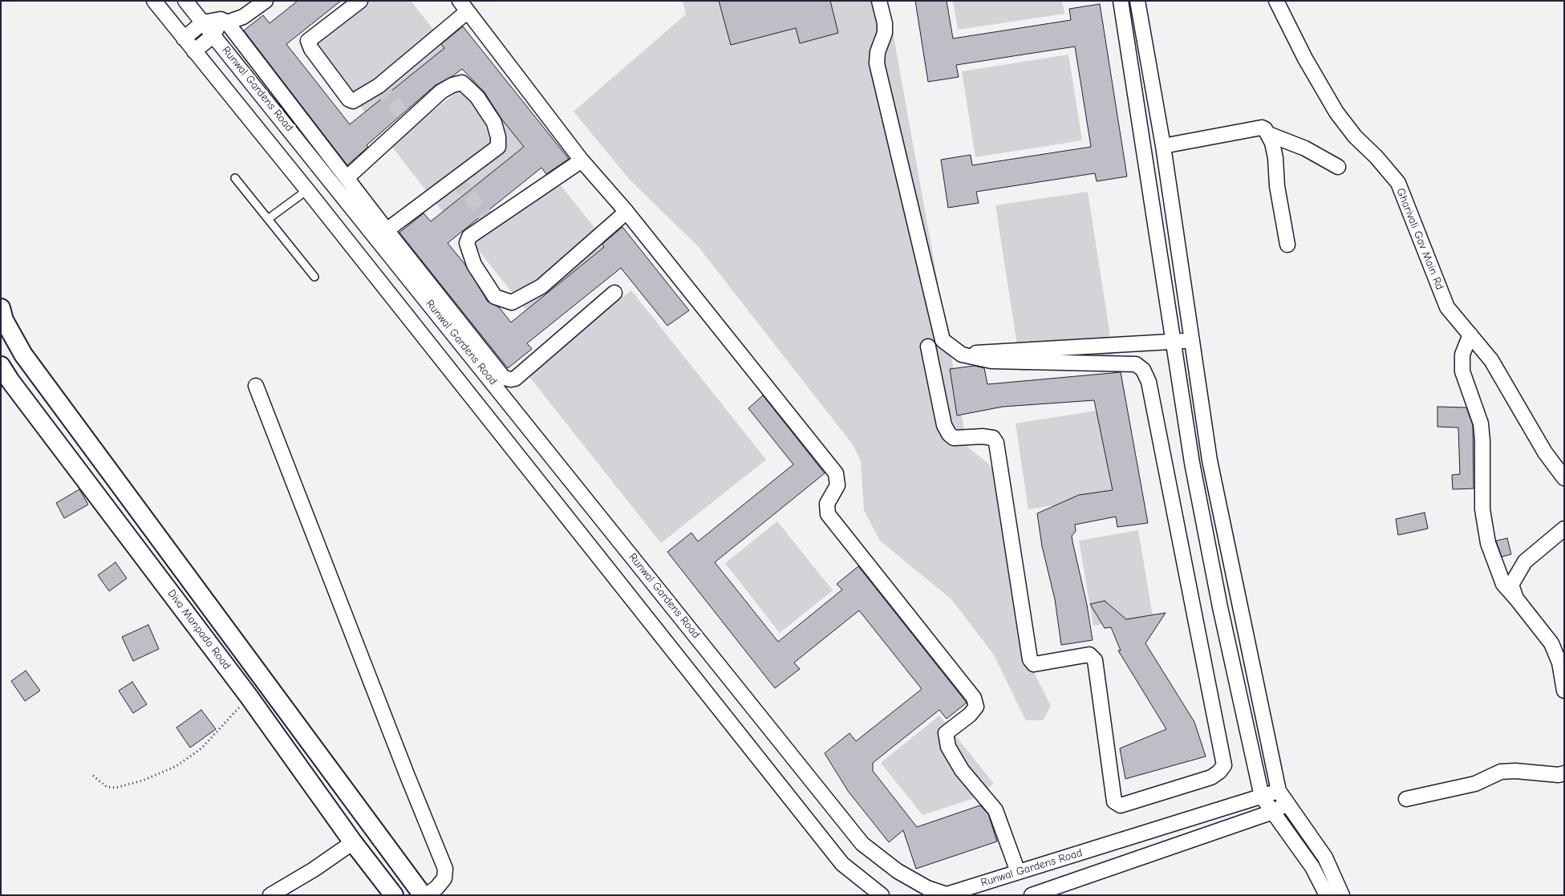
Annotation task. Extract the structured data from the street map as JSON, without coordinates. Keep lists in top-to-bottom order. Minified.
{"streets":{"street":["Runwal Gardens Road","Gharivali Gav Main Rd","Diva Manpada Road"]}}
